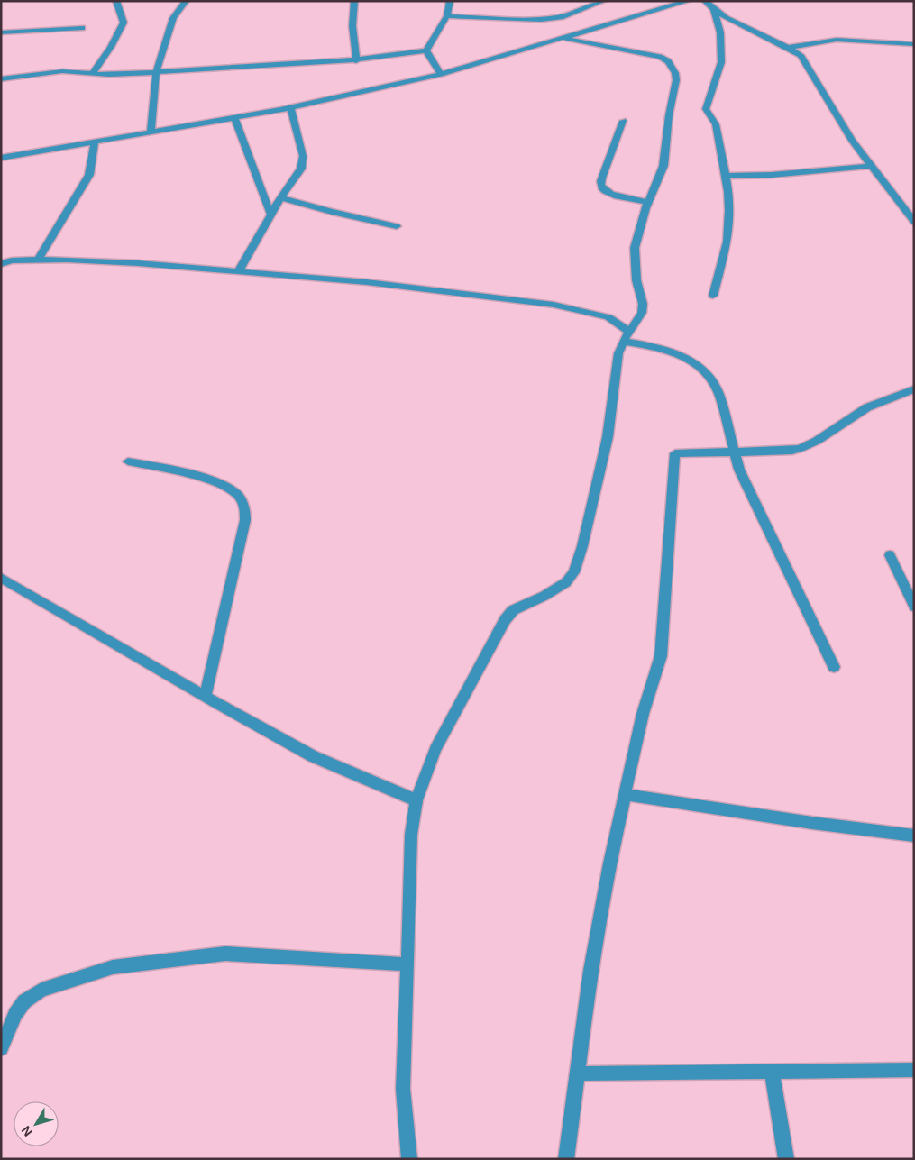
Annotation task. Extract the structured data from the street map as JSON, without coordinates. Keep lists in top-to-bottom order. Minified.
{"north":"bottom left"}
